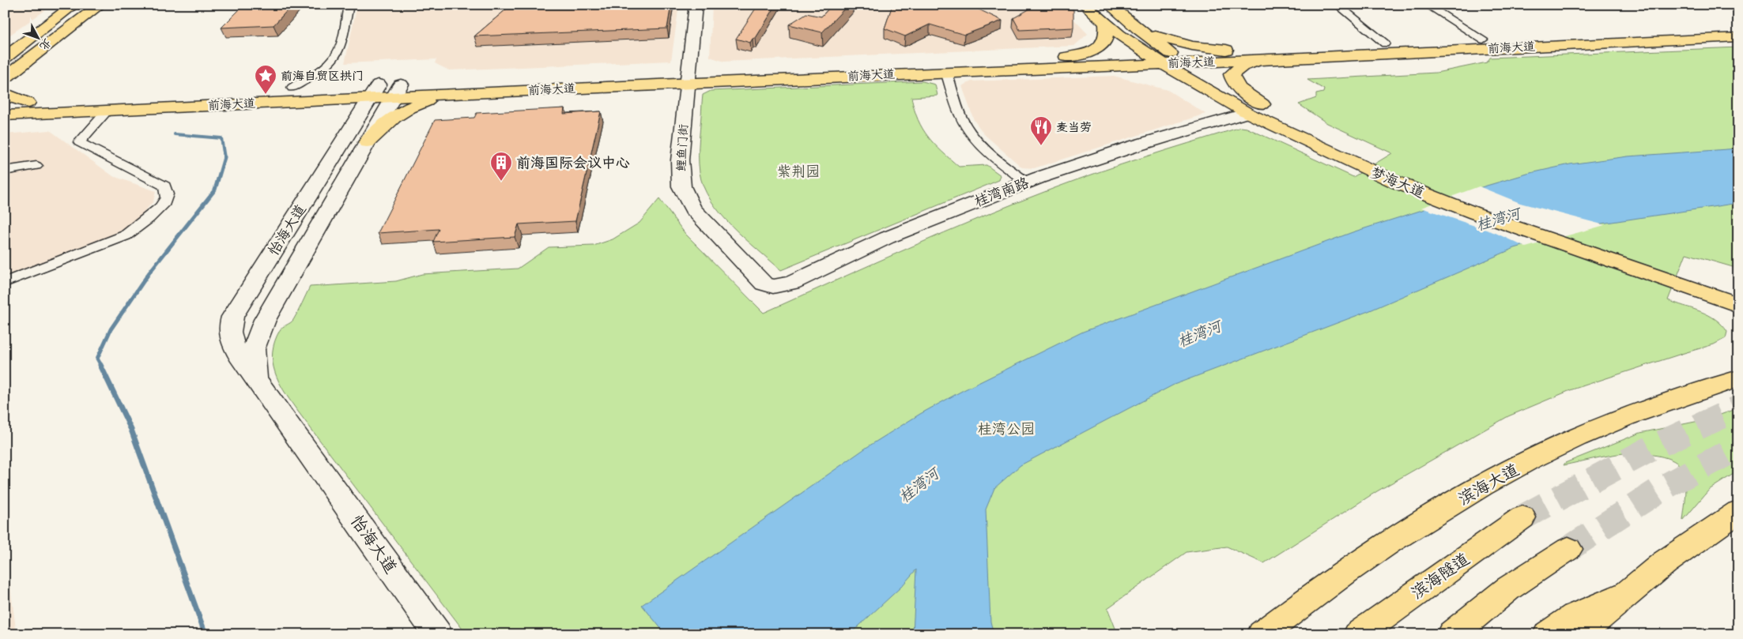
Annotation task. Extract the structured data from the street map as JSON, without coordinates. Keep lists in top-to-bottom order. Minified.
{"streets":{"main road":["前海大道","梦海大道","滨海大道","滨海隧道"],"street":["鲤鱼门街","桂湾南路","怡海大道"]},"crossings":[["前海大道","鲤鱼门街"],["前海大道","梦海大道"],["前海大道","怡海大道"],["鲤鱼门街","桂湾南路"],["梦海大道","桂湾南路"]],"water":["桂湾河"],"parks":["紫荆园","桂湾公园"],"places":{"place":["前海自贸区拱门"],"restaurant":["麦当劳"],"building":["前海国际会议中心"]},"north":"bottom right"}
